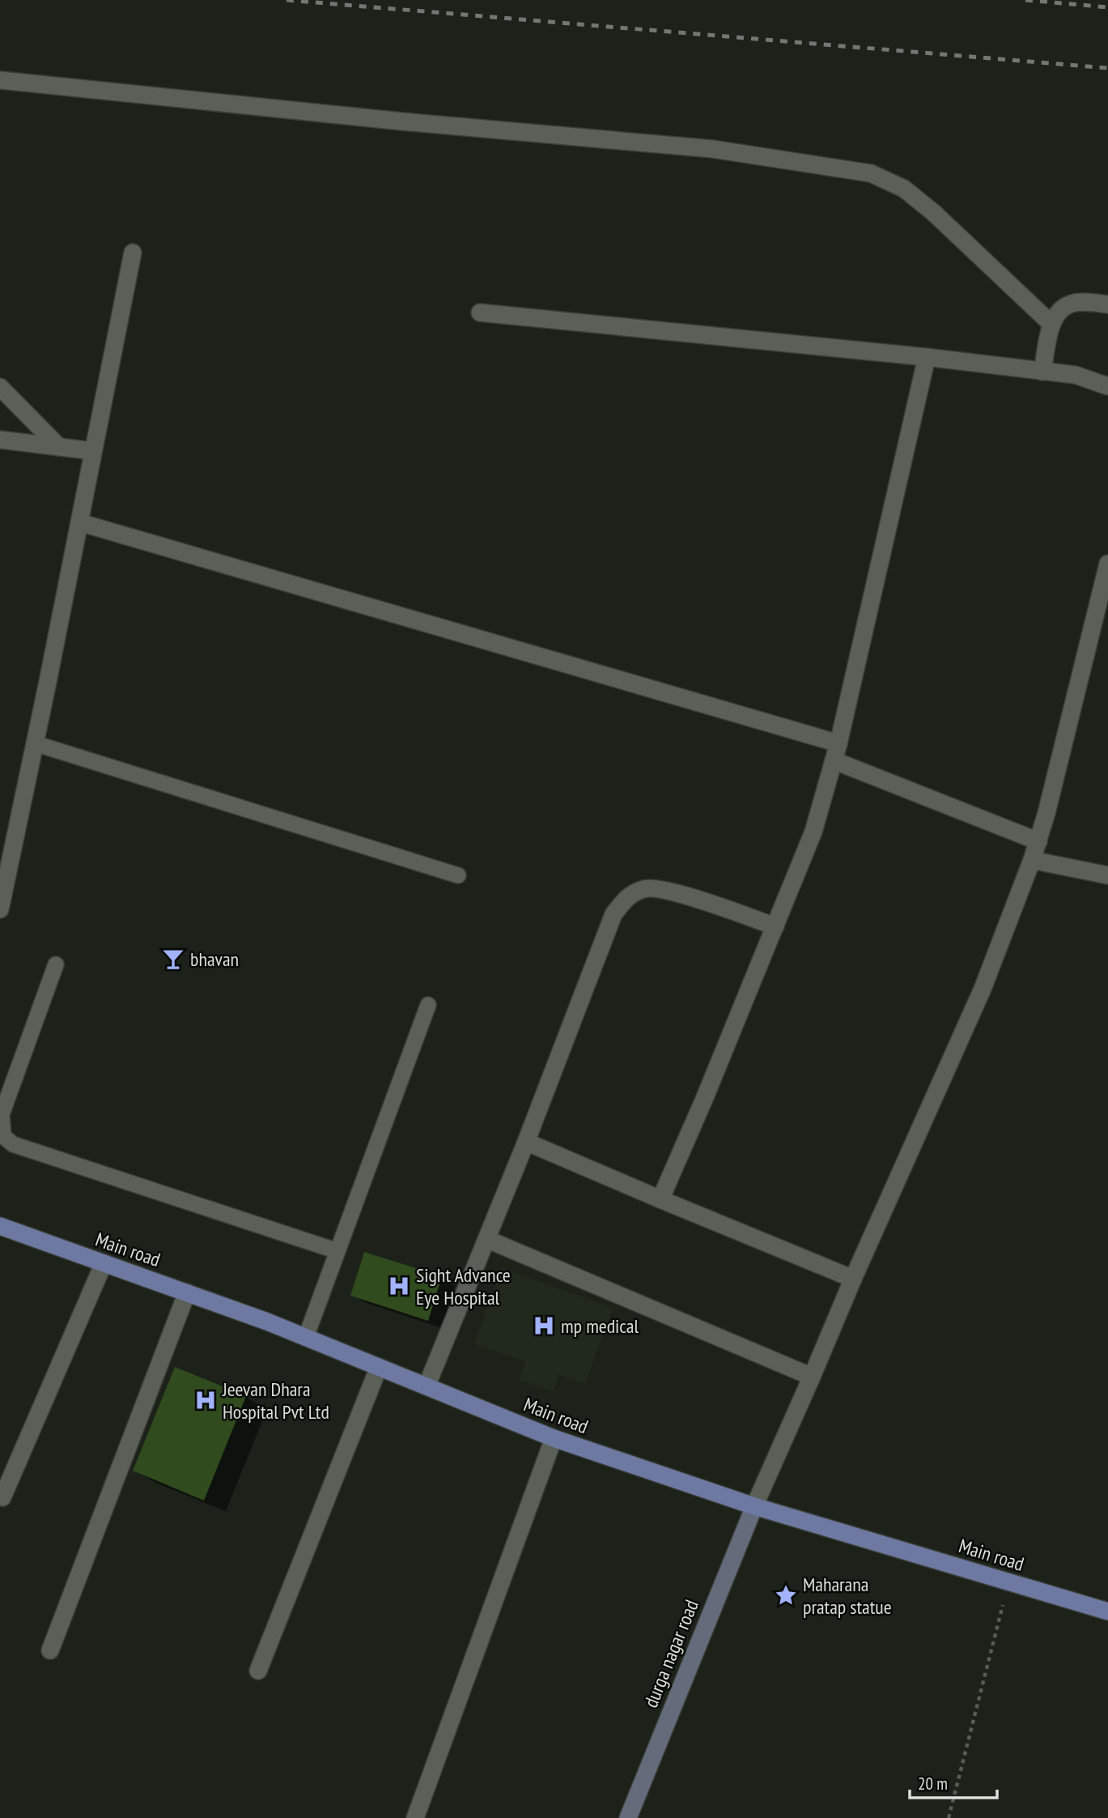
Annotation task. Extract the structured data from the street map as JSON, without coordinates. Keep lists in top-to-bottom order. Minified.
{"streets":{"main road":["Main road","durga nagar road"]},"crossings":[["Main road","durga nagar road"]],"places":{"bar":["bhavan"],"hospital":["Sight Advance Eye Hospital","mp medical","Jeevan Dhara Hospital Pvt Ltd"],"place":["Maharana pratap statue"]},"scale_bar":"20 m"}
